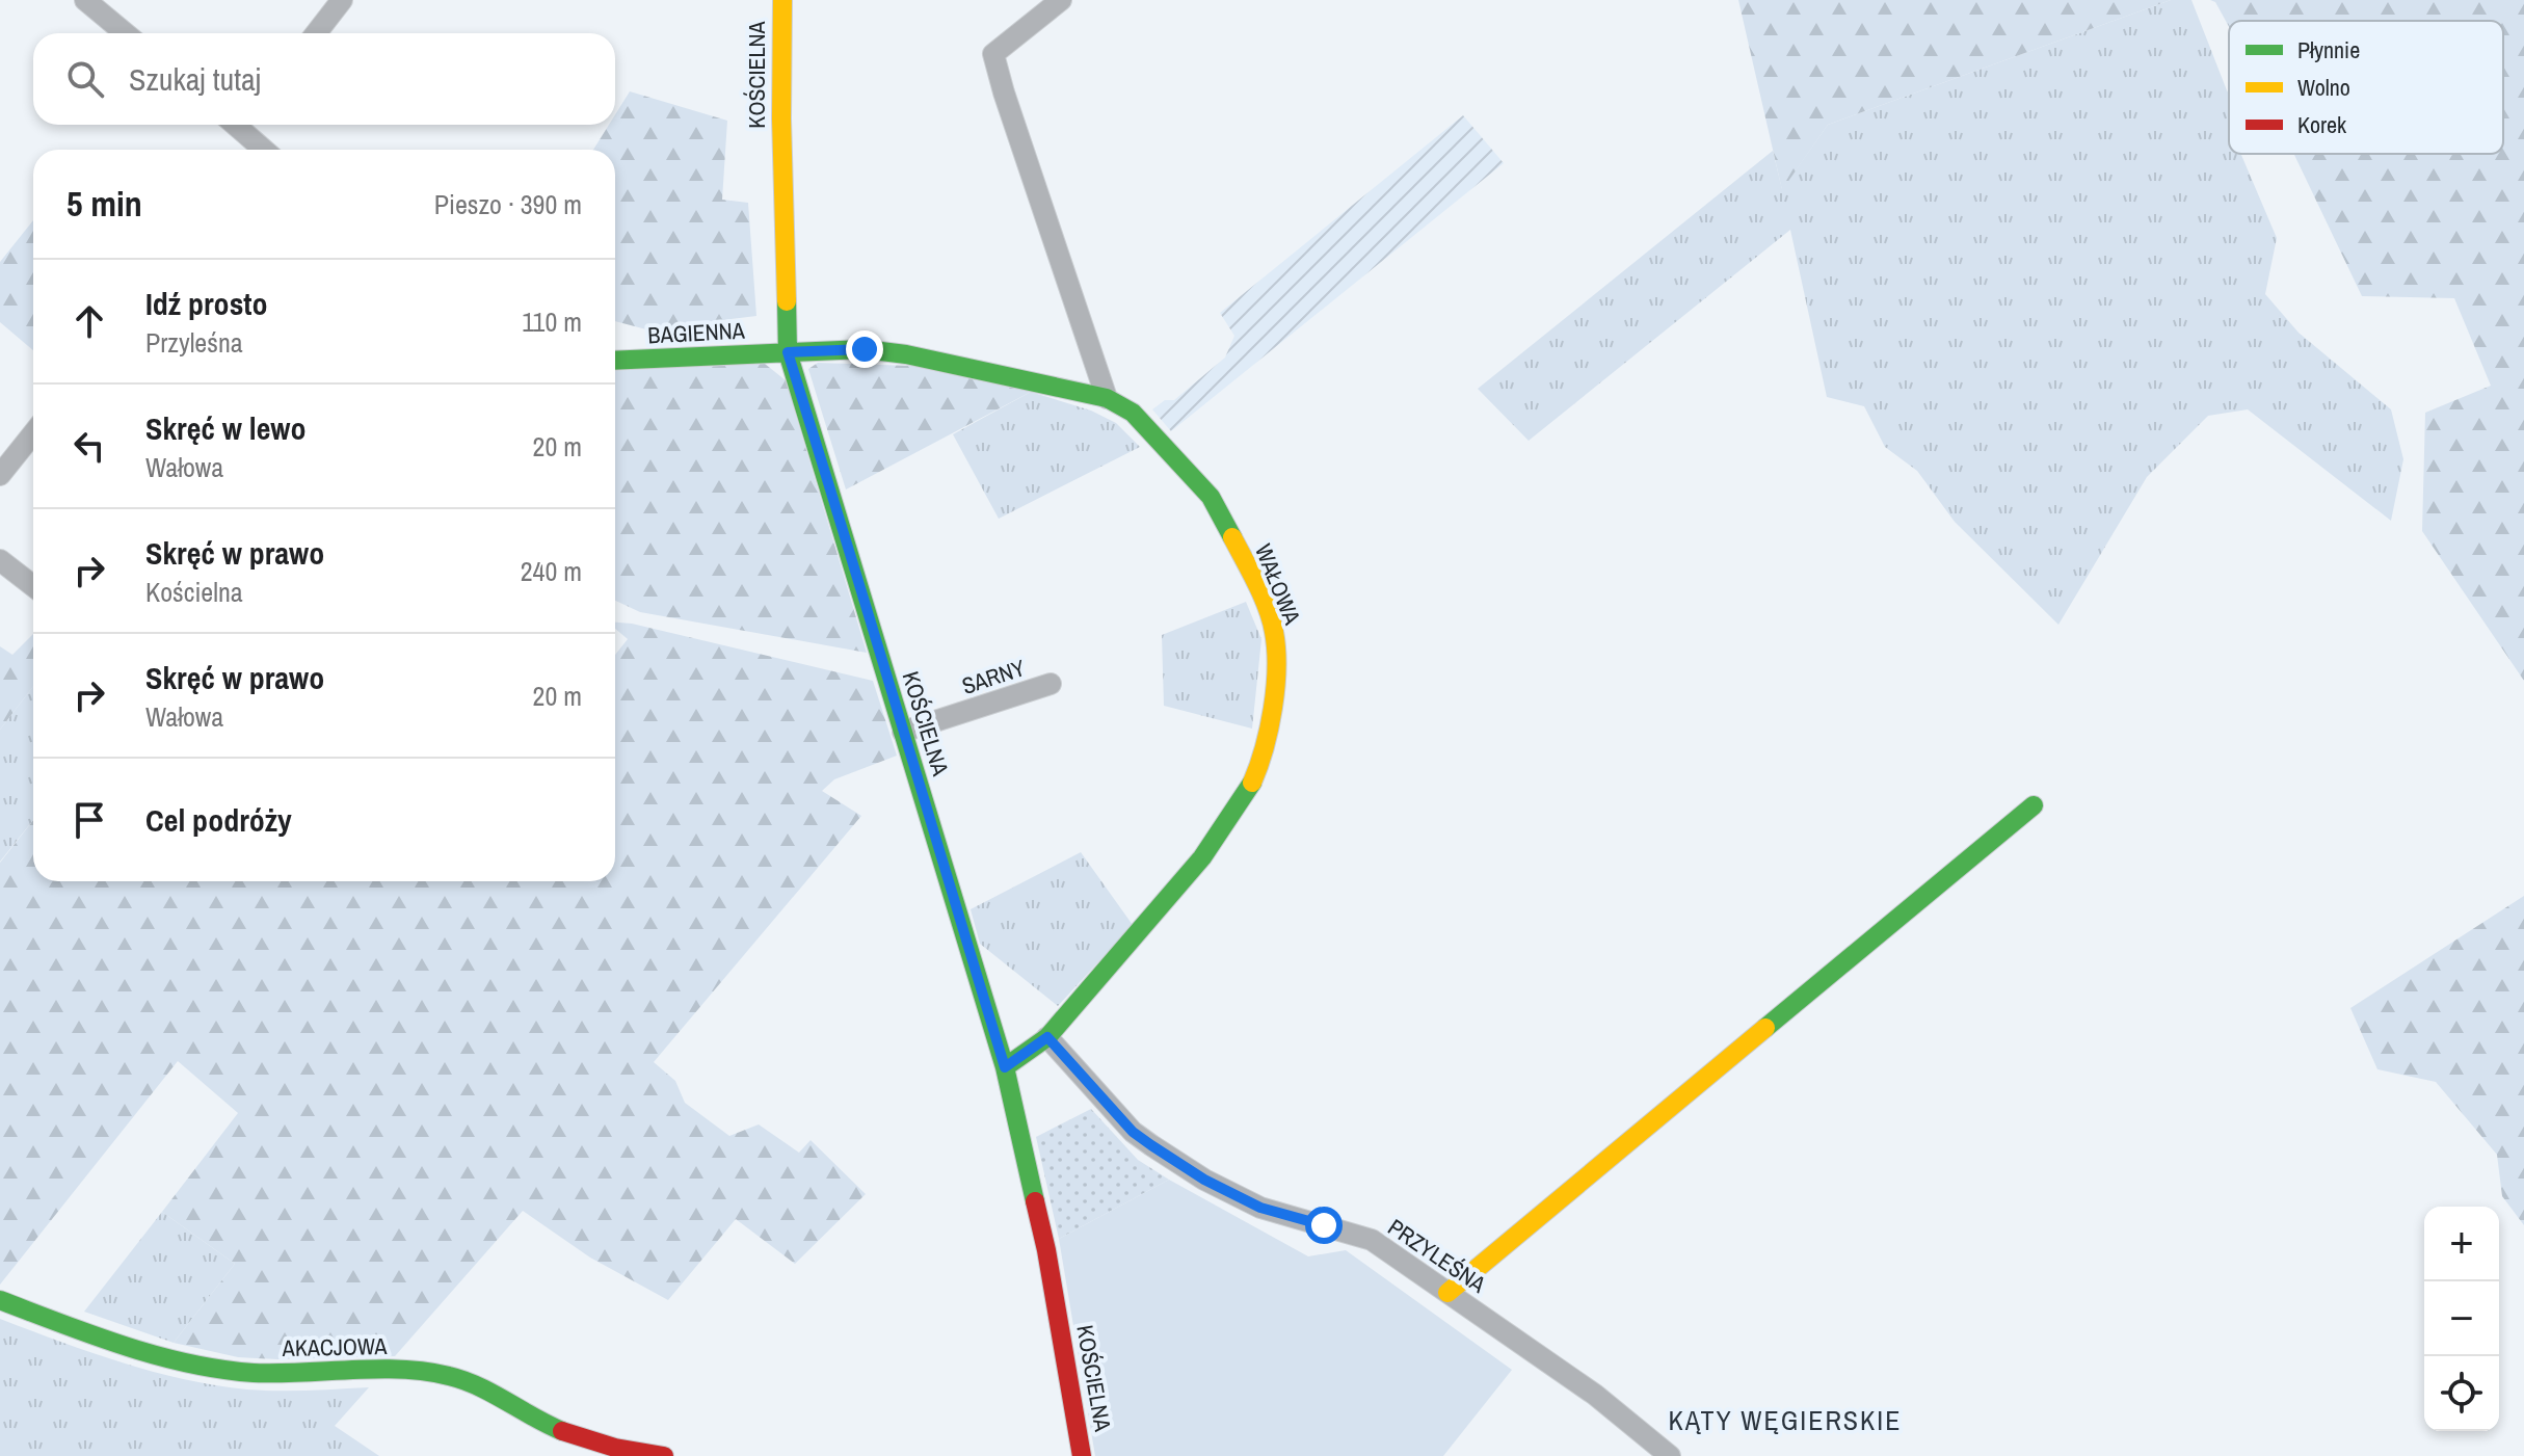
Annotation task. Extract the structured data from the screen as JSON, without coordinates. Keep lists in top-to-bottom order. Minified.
{"streets":{"street":["KOŚCIELNA","BAGIENNA","WAŁOWA","SARNY","PRZYLEŚNA","AKACJOWA"]},"crossings":[["KOŚCIELNA","BAGIENNA"],["KOŚCIELNA","WAŁOWA"],["KOŚCIELNA","SARNY"],["BAGIENNA","WAŁOWA"],["WAŁOWA","PRZYLEŚNA"]],"districts":["KĄTY WĘGIERSKIE"],"legend":["Płynnie","Wolno","Korek"],"page":{"search":"Szukaj tutaj","heading":["5 min","Pieszo · 390 m"],"list":[["Idź prosto","Przyleśna","110 m"],["Skręć w lewo","Wałowa","20 m"],["Skręć w prawo","Kościelna","240 m"],["Skręć w prawo","Wałowa","20 m"],"Cel podróży"],"map_buttons":["+","−"]}}
